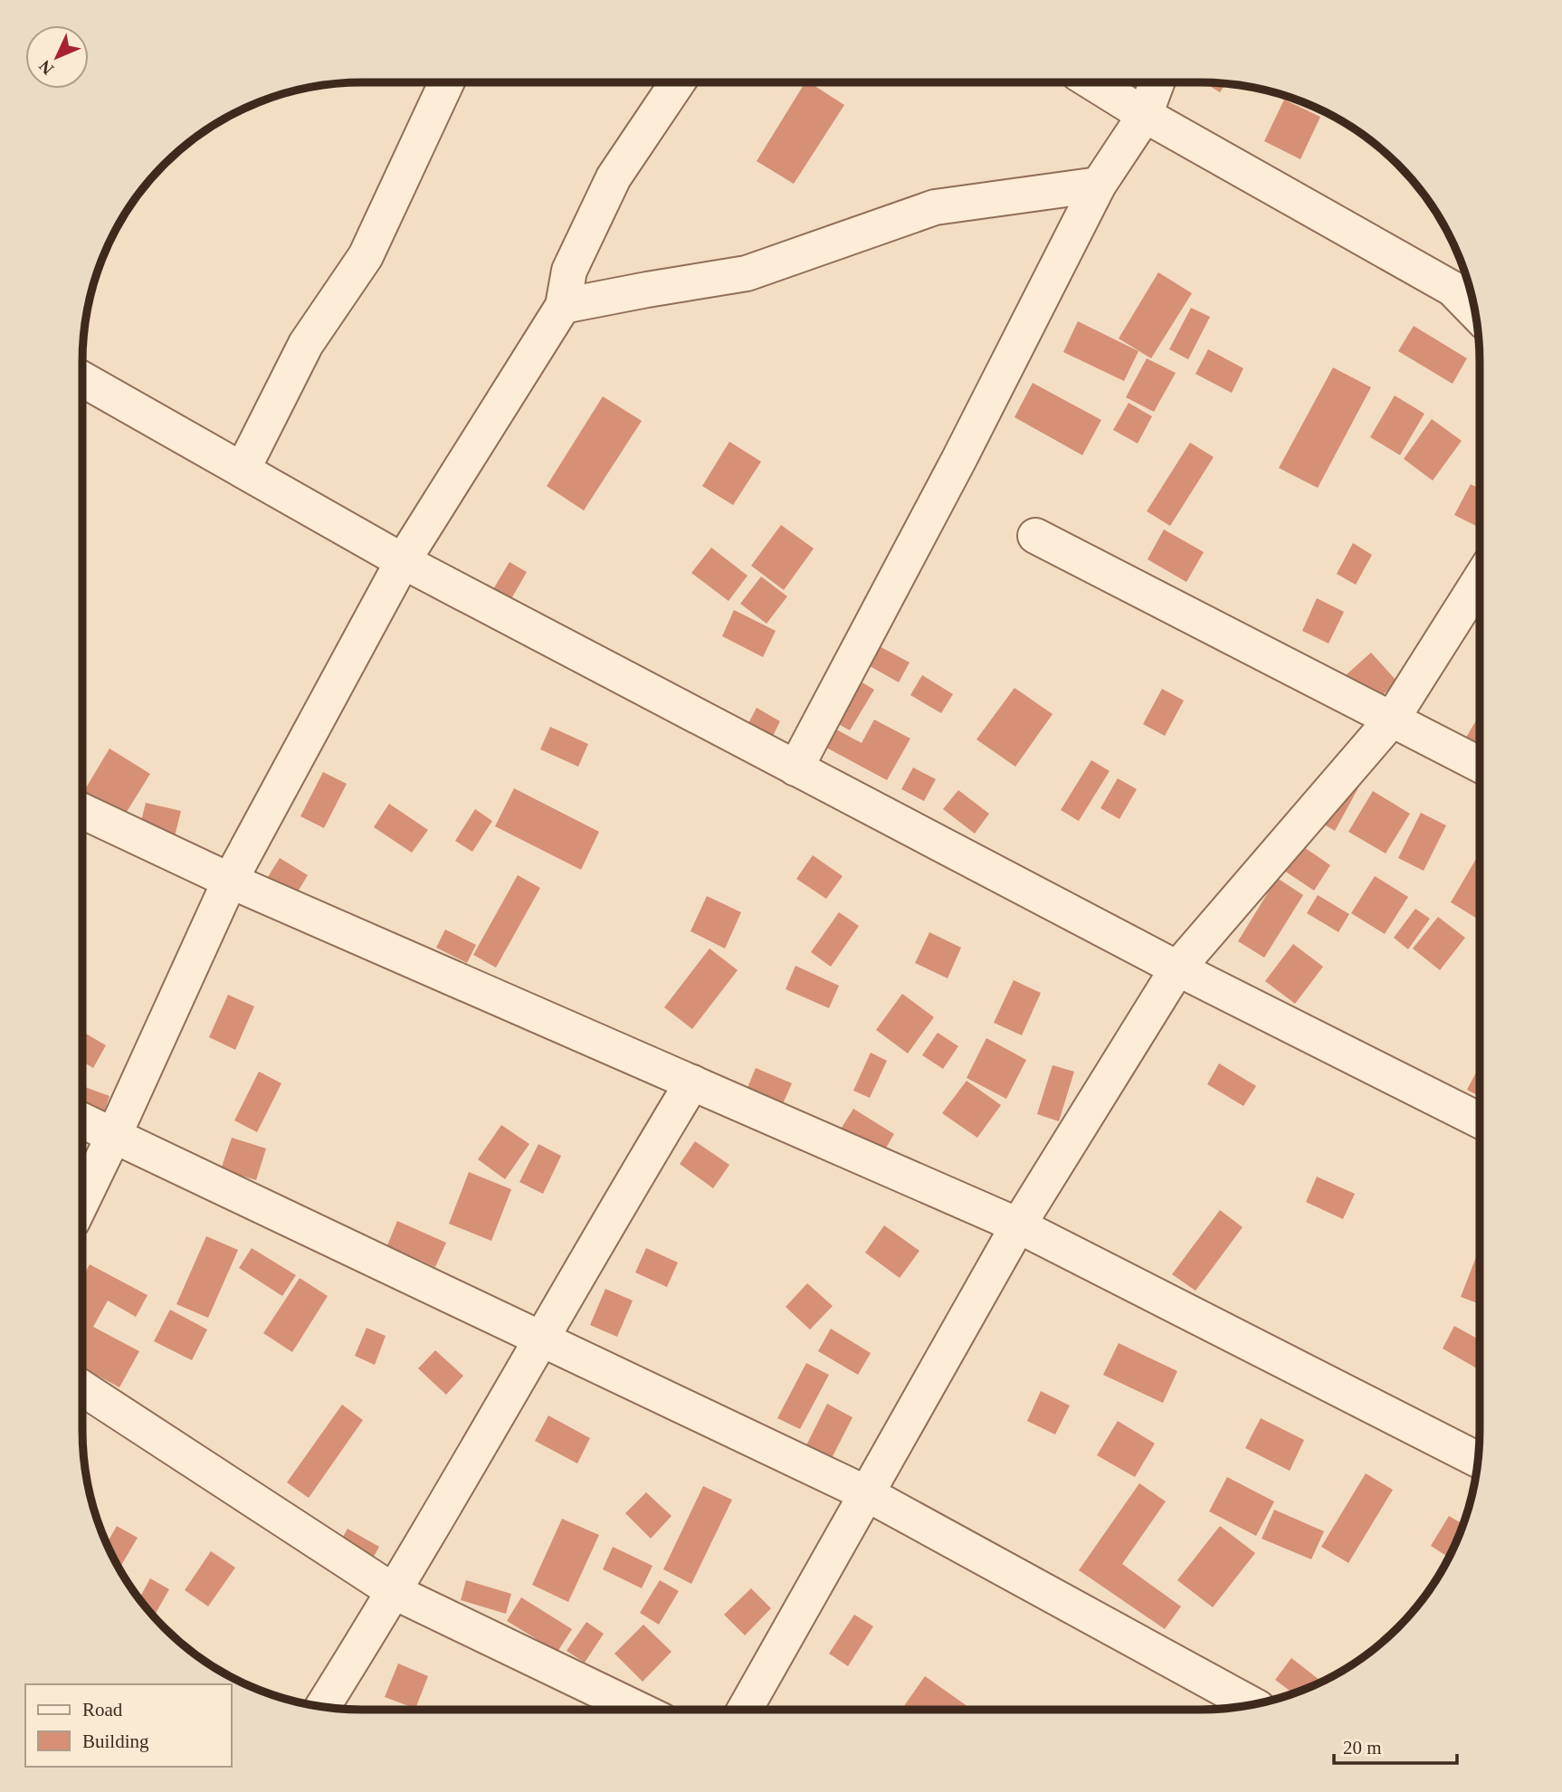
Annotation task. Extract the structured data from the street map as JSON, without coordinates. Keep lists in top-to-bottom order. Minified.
{"legend":["Road","Building"],"scale_bar":"20 m","north":"bottom left"}
